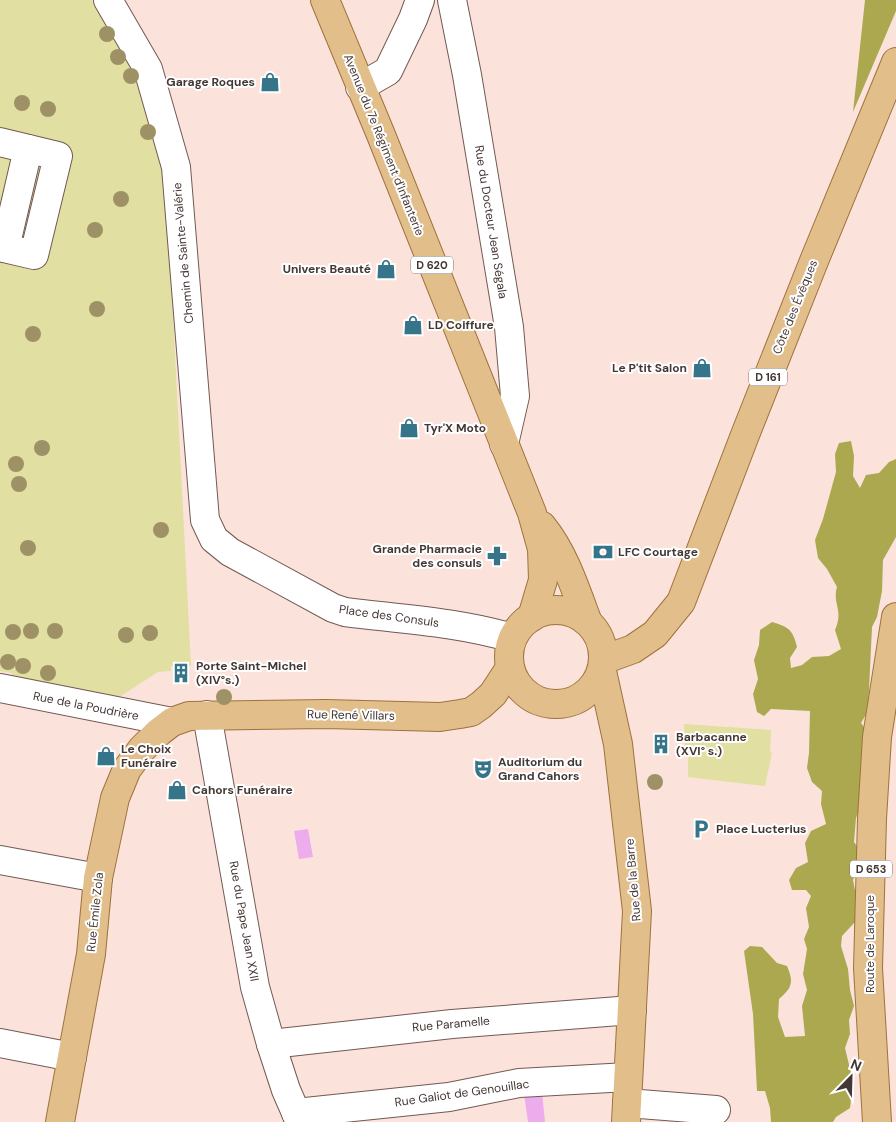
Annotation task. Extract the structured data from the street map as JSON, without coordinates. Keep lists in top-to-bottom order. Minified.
{"streets":{"main road":["Avenue du 7e Régiment d'Infanterie","D 620","Côte des Évêques","D 161","Rue René Villars","D 653","Rue de la Barre","Rue Émile Zola","Route de Laroque"],"street":["Rue du Docteur Jean Ségala","Chemin de Sainte-Valérie","Place des Consuls","Rue de la Poudrière","Rue du Pape Jean XXII","Rue Paramelle","Rue Galiot de Genouillac"]},"crossings":[["Avenue du 7e Régiment d'Infanterie","Rue du Docteur Jean Ségala"],["Avenue du 7e Régiment d'Infanterie","Côte des Évêques"],["Avenue du 7e Régiment d'Infanterie","Place des Consuls"],["Avenue du 7e Régiment d'Infanterie","Rue René Villars"],["Avenue du 7e Régiment d'Infanterie","Rue de la Barre"],["Chemin de Sainte-Valérie","Place des Consuls"],["Côte des Évêques","Place des Consuls"],["Côte des Évêques","Rue René Villars"],["Côte des Évêques","Rue de la Barre"],["Place des Consuls","Rue René Villars"],["Place des Consuls","Rue de la Barre"],["Rue de la Poudrière","Rue René Villars"],["Rue de la Poudrière","Rue Émile Zola"],["Rue René Villars","Rue de la Barre"],["Rue René Villars","Rue Émile Zola"],["Rue René Villars","Rue du Pape Jean XXII"],["Rue de la Barre","Rue Paramelle"],["Rue de la Barre","Rue Galiot de Genouillac"],["Rue du Pape Jean XXII","Rue Paramelle"],["Rue du Pape Jean XXII","Rue Galiot de Genouillac"]],"places":{"shop":["Garage Roques","Univers Beauté","LD Coiffure","Le P'tit Salon","Tyr'X Moto","Le Choix Funéraire","Cahors Funéraire"],"bank":["LFC Courtage"],"pharmacy":["Grande Pharmacie des consuls"],"building":["Porte Saint-Michel (XIV°s.)","Barbacanne (XVI° s.)"],"theatre":["Auditorium du Grand Cahors"],"parking":["Place Lucterius"]},"north":"top right"}
